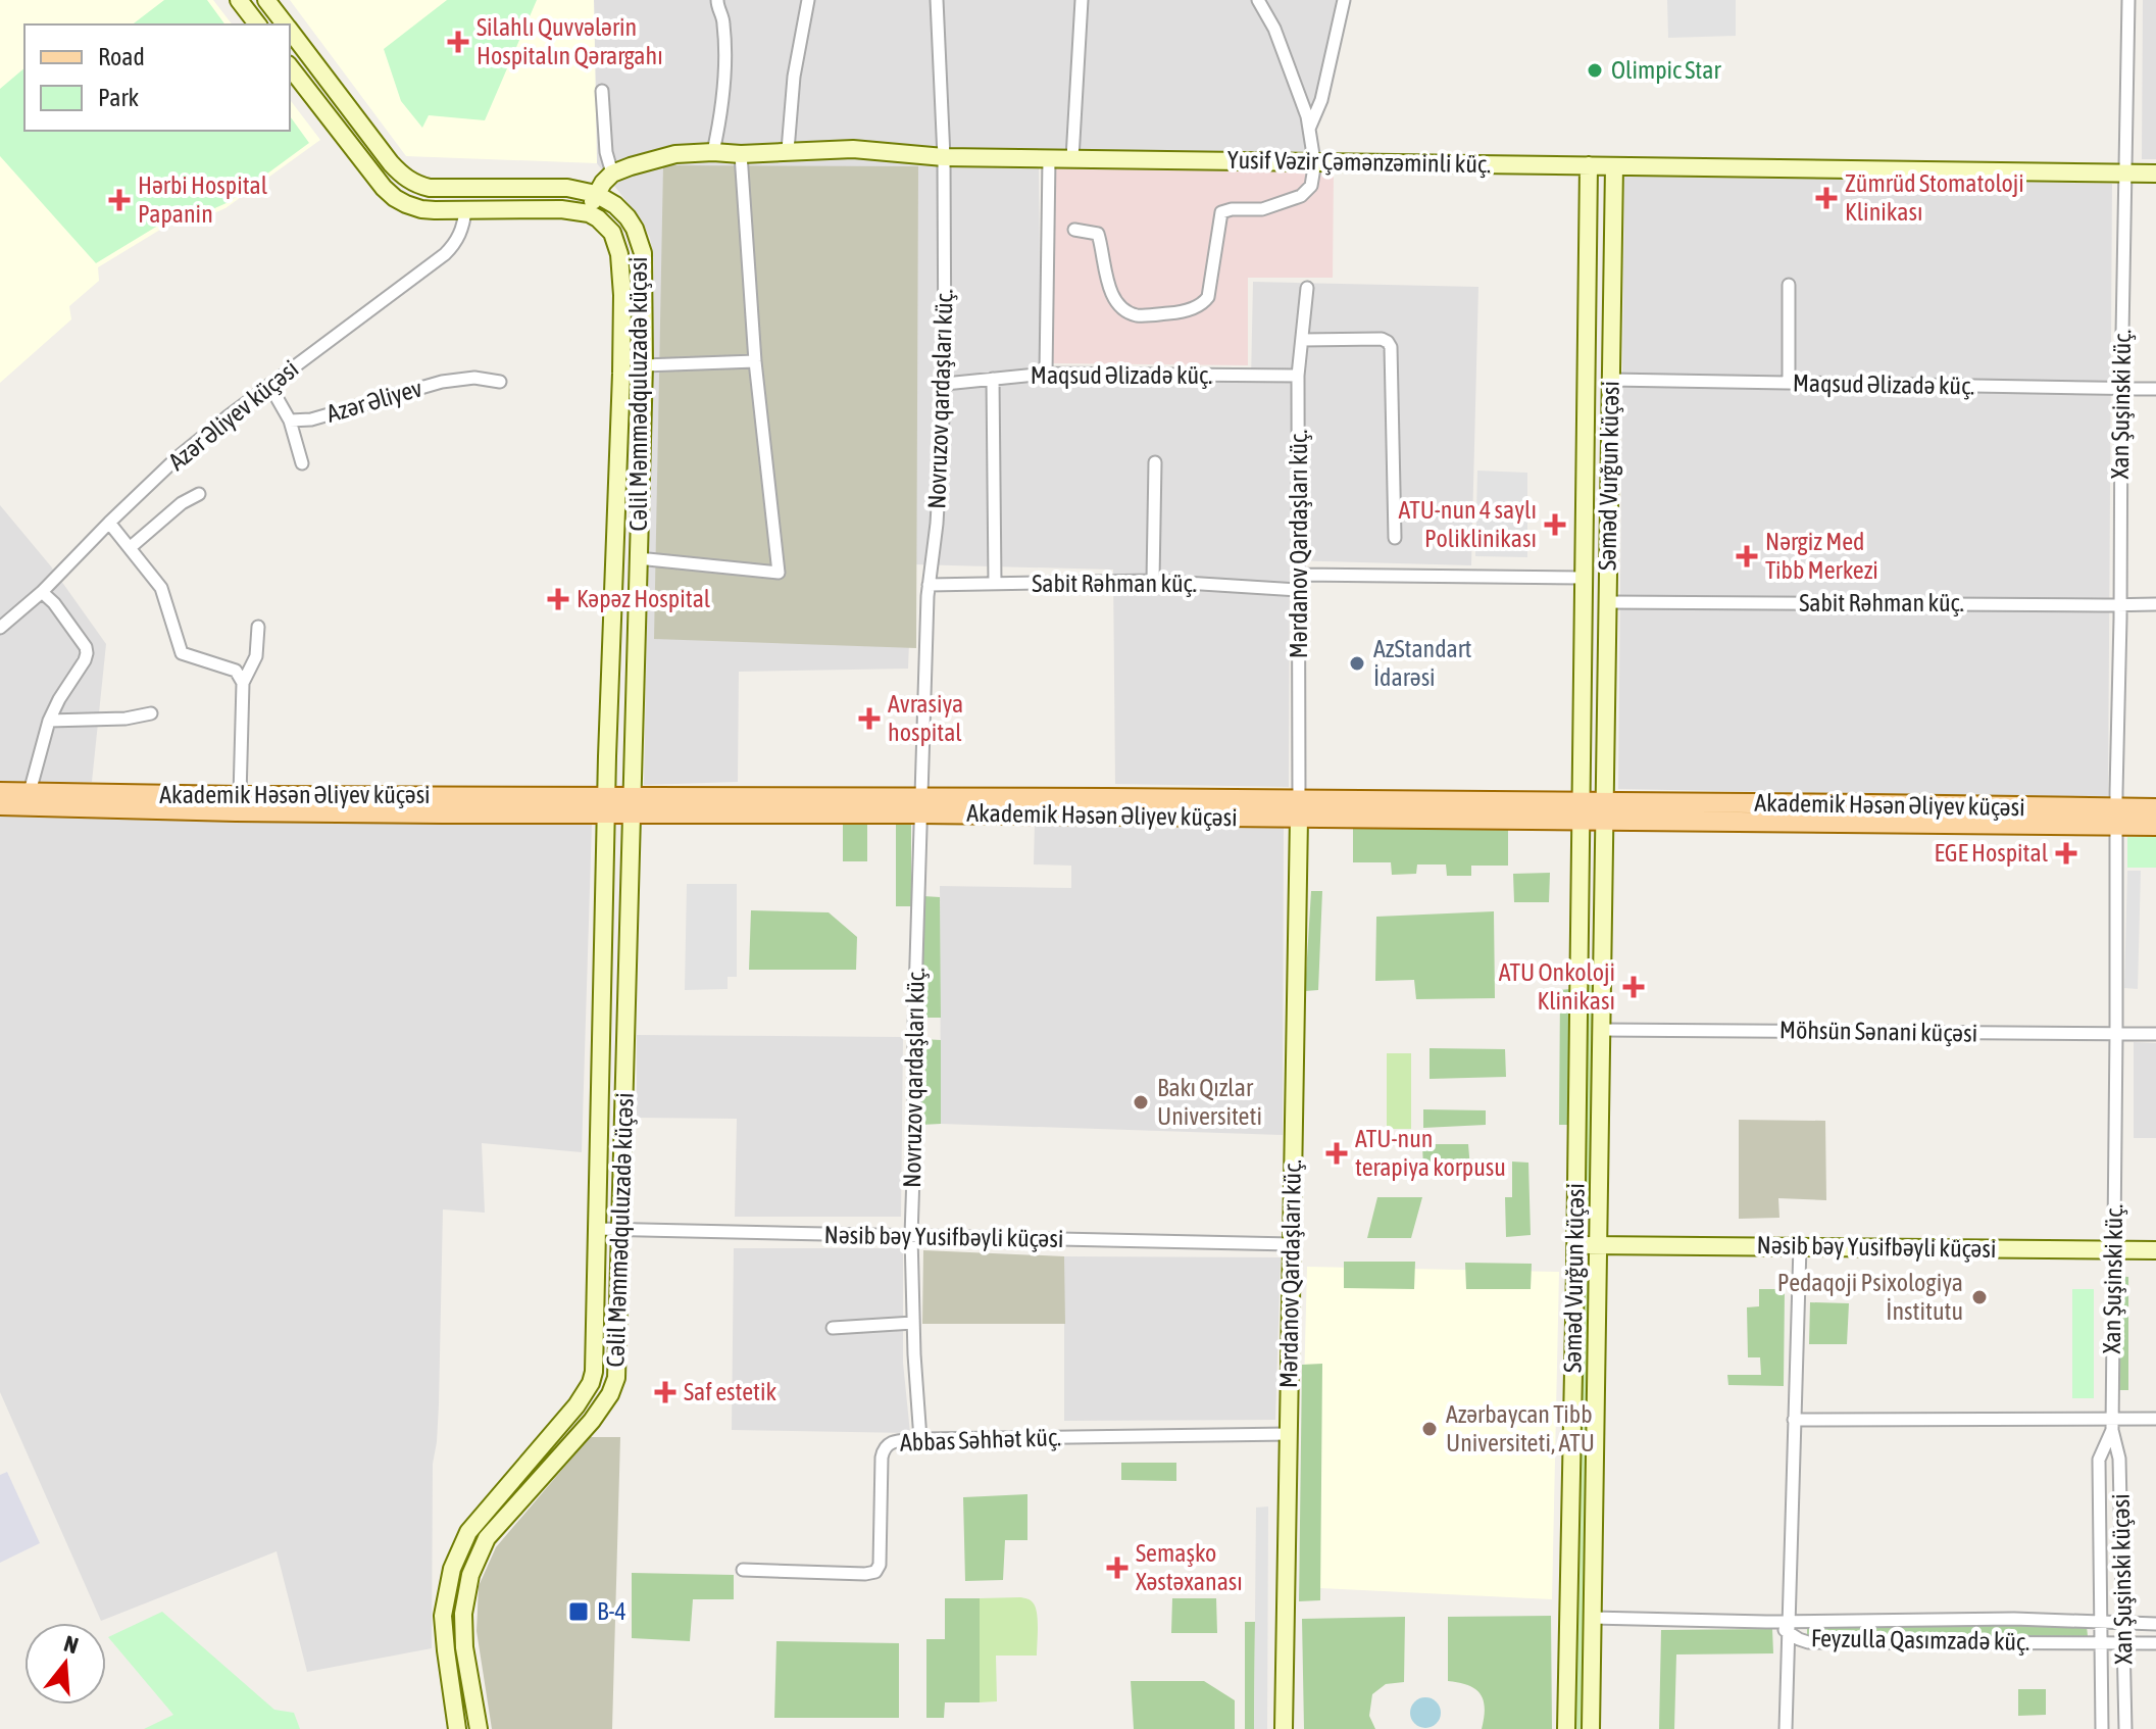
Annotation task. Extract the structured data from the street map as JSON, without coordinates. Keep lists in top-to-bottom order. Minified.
{"streets":{"main road":["Yusif Vəzir Çəmənzəminli küç.","Cəlil Məmmədquluzadə küçəsi","Səməd Vurğun küçəsi","Mərdanov Qardaşları küç.","Akademik Həsən Əliyev küçəsi","Nəsib bəy Yusifbəyli küçəsi"],"street":["Maqsud Əlizadə küç.","Novruzov qardaşları küç.","Azər Əliyev","Xan Şuşinski küç.","Azər Əliyev küçəsi","Sabit Rəhman küç.","Möhsün Sənani küçəsi","Abbas Səhhət küç.","Xan Şuşinski küçəsi","Feyzulla Qasımzadə küç."]},"crossings":[["Yusif Vəzir Çəmənzəminli küç.","Novruzov qardaşları küç."],["Yusif Vəzir Çəmənzəminli küç.","Xan Şuşinski küç."],["Yusif Vəzir Çəmənzəminli küç.","Səməd Vurğun küçəsi"],["Maqsud Əlizadə küç.","Novruzov qardaşları küç."],["Maqsud Əlizadə küç.","Xan Şuşinski küç."],["Maqsud Əlizadə küç.","Səməd Vurğun küçəsi"],["Maqsud Əlizadə küç.","Mərdanov Qardaşları küç."],["Cəlil Məmmədquluzadə küçəsi","Akademik Həsən Əliyev küçəsi"],["Cəlil Məmmədquluzadə küçəsi","Nəsib bəy Yusifbəyli küçəsi"],["Novruzov qardaşları küç.","Sabit Rəhman küç."],["Novruzov qardaşları küç.","Akademik Həsən Əliyev küçəsi"],["Novruzov qardaşları küç.","Nəsib bəy Yusifbəyli küçəsi"],["Novruzov qardaşları küç.","Abbas Səhhət küç."],["Xan Şuşinski küç.","Sabit Rəhman küç."],["Xan Şuşinski küç.","Akademik Həsən Əliyev küçəsi"],["Xan Şuşinski küç.","Möhsün Sənani küçəsi"],["Xan Şuşinski küç.","Nəsib bəy Yusifbəyli küçəsi"],["Xan Şuşinski küç.","Xan Şuşinski küçəsi"],["Xan Şuşinski küç.","Feyzulla Qasımzadə küç."],["Səməd Vurğun küçəsi","Sabit Rəhman küç."],["Səməd Vurğun küçəsi","Akademik Həsən Əliyev küçəsi"],["Səməd Vurğun küçəsi","Möhsün Sənani küçəsi"],["Səməd Vurğun küçəsi","Nəsib bəy Yusifbəyli küçəsi"],["Səməd Vurğun küçəsi","Feyzulla Qasımzadə küç."],["Mərdanov Qardaşları küç.","Sabit Rəhman küç."],["Mərdanov Qardaşları küç.","Akademik Həsən Əliyev küçəsi"],["Mərdanov Qardaşları küç.","Nəsib bəy Yusifbəyli küçəsi"],["Mərdanov Qardaşları küç.","Abbas Səhhət küç."],["Xan Şuşinski küçəsi","Feyzulla Qasımzadə küç."]],"places":{"health":["Silahlı Quvvələrin Hospitalın Qərargahı","Zümrüd Stomatoloji Klinikası","Hərbi Hospital Papanin","ATU-nun 4 saylı Poliklinikası","Nərgiz Med Tibb Merkezi","Kəpəz Hospital","Avrasiya hospital","EGE Hospital","ATU Onkoloji Klinikası","ATU-nun terapiya korpusu","Saf estetik","Semaşko Xəstəxanası"],"other":["Olimpic Star","AzStandart İdarəsi","Bakı Qızlar Universiteti","Pedaqoji Psixologiya İnstitutu","Azərbaycan Tibb Universiteti, ATU"],"transit":["B-4"]},"legend":["Road","Park"],"north":"top"}
